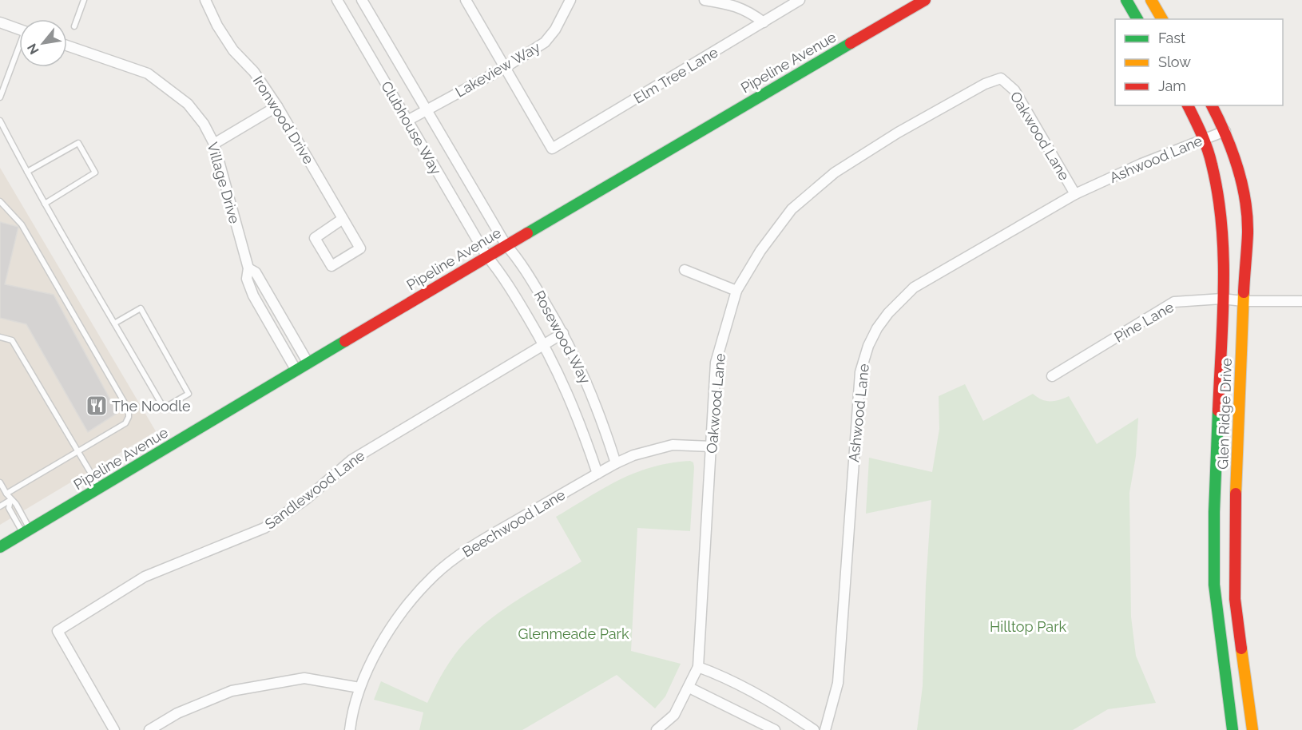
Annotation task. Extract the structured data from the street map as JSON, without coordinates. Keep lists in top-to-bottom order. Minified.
{"streets":{"street":["Pipeline Avenue","Lakeview Way","Elm Tree Lane","Ironwood Drive","Clubhouse Way","Oakwood Lane","Ashwood Lane","Village Drive","Pine Lane","Rosewood Way","Glen Ridge Drive","Sandlewood Lane","Beechwood Lane"]},"crossings":[["Pipeline Avenue","Clubhouse Way"],["Pipeline Avenue","Village Drive"],["Pipeline Avenue","Rosewood Way"],["Lakeview Way","Elm Tree Lane"],["Lakeview Way","Clubhouse Way"],["Clubhouse Way","Rosewood Way"],["Oakwood Lane","Ashwood Lane"],["Oakwood Lane","Beechwood Lane"],["Ashwood Lane","Glen Ridge Drive"],["Pine Lane","Glen Ridge Drive"],["Rosewood Way","Sandlewood Lane"],["Rosewood Way","Beechwood Lane"]],"parks":["Hilltop Park","Glenmeade Park"],"places":{"restaurant":["The Noodle"]},"legend":["Fast","Slow","Jam"],"north":"bottom left"}
